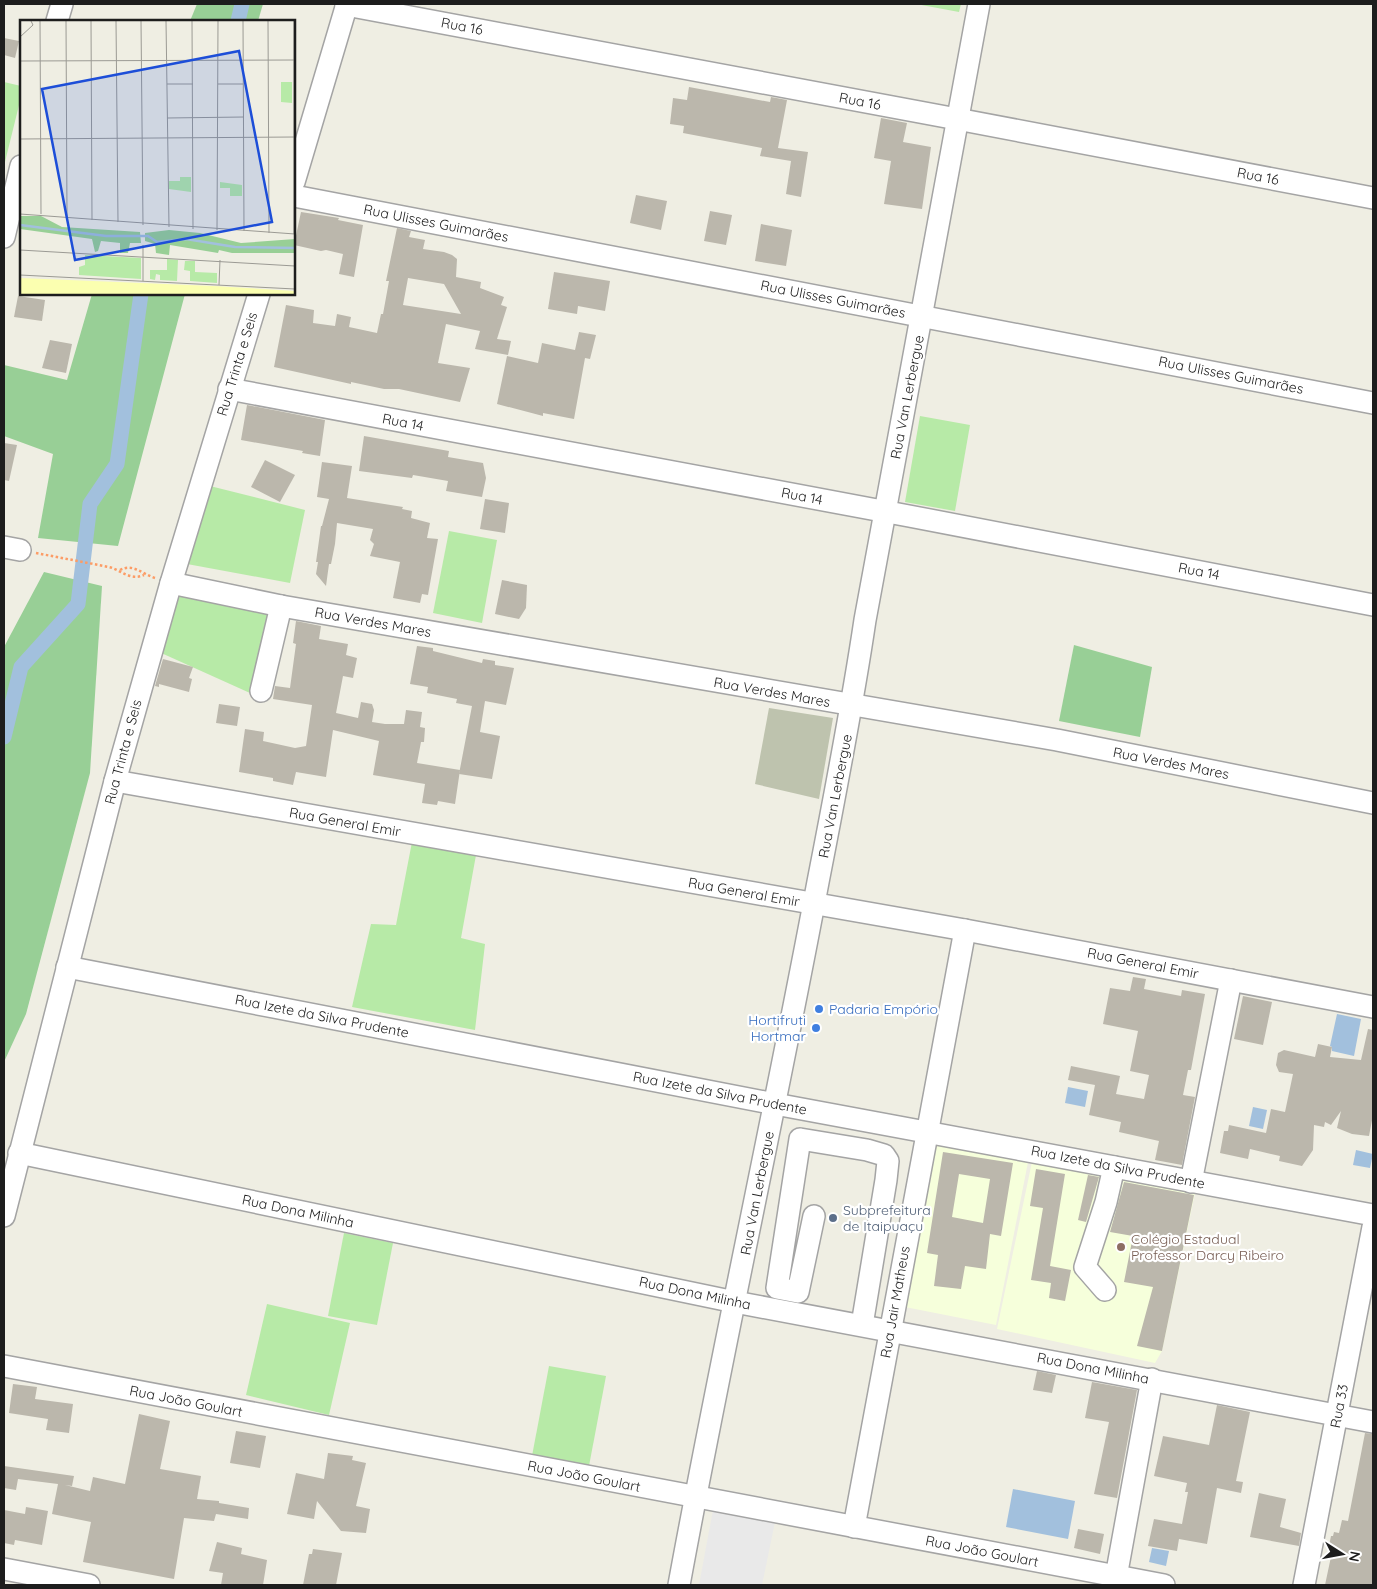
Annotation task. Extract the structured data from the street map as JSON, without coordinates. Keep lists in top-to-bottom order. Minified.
{"streets":{"street":["Rua 16","Rua Ulisses Guimarães","Rua Trinta e Seis","Rua Van Lerbergue","Rua 14","Rua Verdes Mares","Rua General Emir","Rua Izete da Silva Prudente","Rua Dona Milinha","Rua Jair Matheus","Rua João Goulart","Rua 33"]},"crossings":[["Rua 16","Rua Van Lerbergue"],["Rua Ulisses Guimarães","Rua Van Lerbergue"],["Rua Trinta e Seis","Rua 14"],["Rua Trinta e Seis","Rua Verdes Mares"],["Rua Trinta e Seis","Rua General Emir"],["Rua Trinta e Seis","Rua Izete da Silva Prudente"],["Rua Trinta e Seis","Rua Dona Milinha"],["Rua Van Lerbergue","Rua 14"],["Rua Van Lerbergue","Rua Verdes Mares"],["Rua Van Lerbergue","Rua General Emir"],["Rua Van Lerbergue","Rua Izete da Silva Prudente"],["Rua Van Lerbergue","Rua Dona Milinha"],["Rua Van Lerbergue","Rua João Goulart"],["Rua General Emir","Rua Jair Matheus"],["Rua Izete da Silva Prudente","Rua Jair Matheus"],["Rua Dona Milinha","Rua Jair Matheus"],["Rua Dona Milinha","Rua 33"],["Rua Jair Matheus","Rua João Goulart"]],"places":["Padaria Empório","Hortifruti Hortmar","Subprefeitura de Itaipuaçu","Colégio Estadual Professor Darcy Ribeiro"],"north":"right"}
